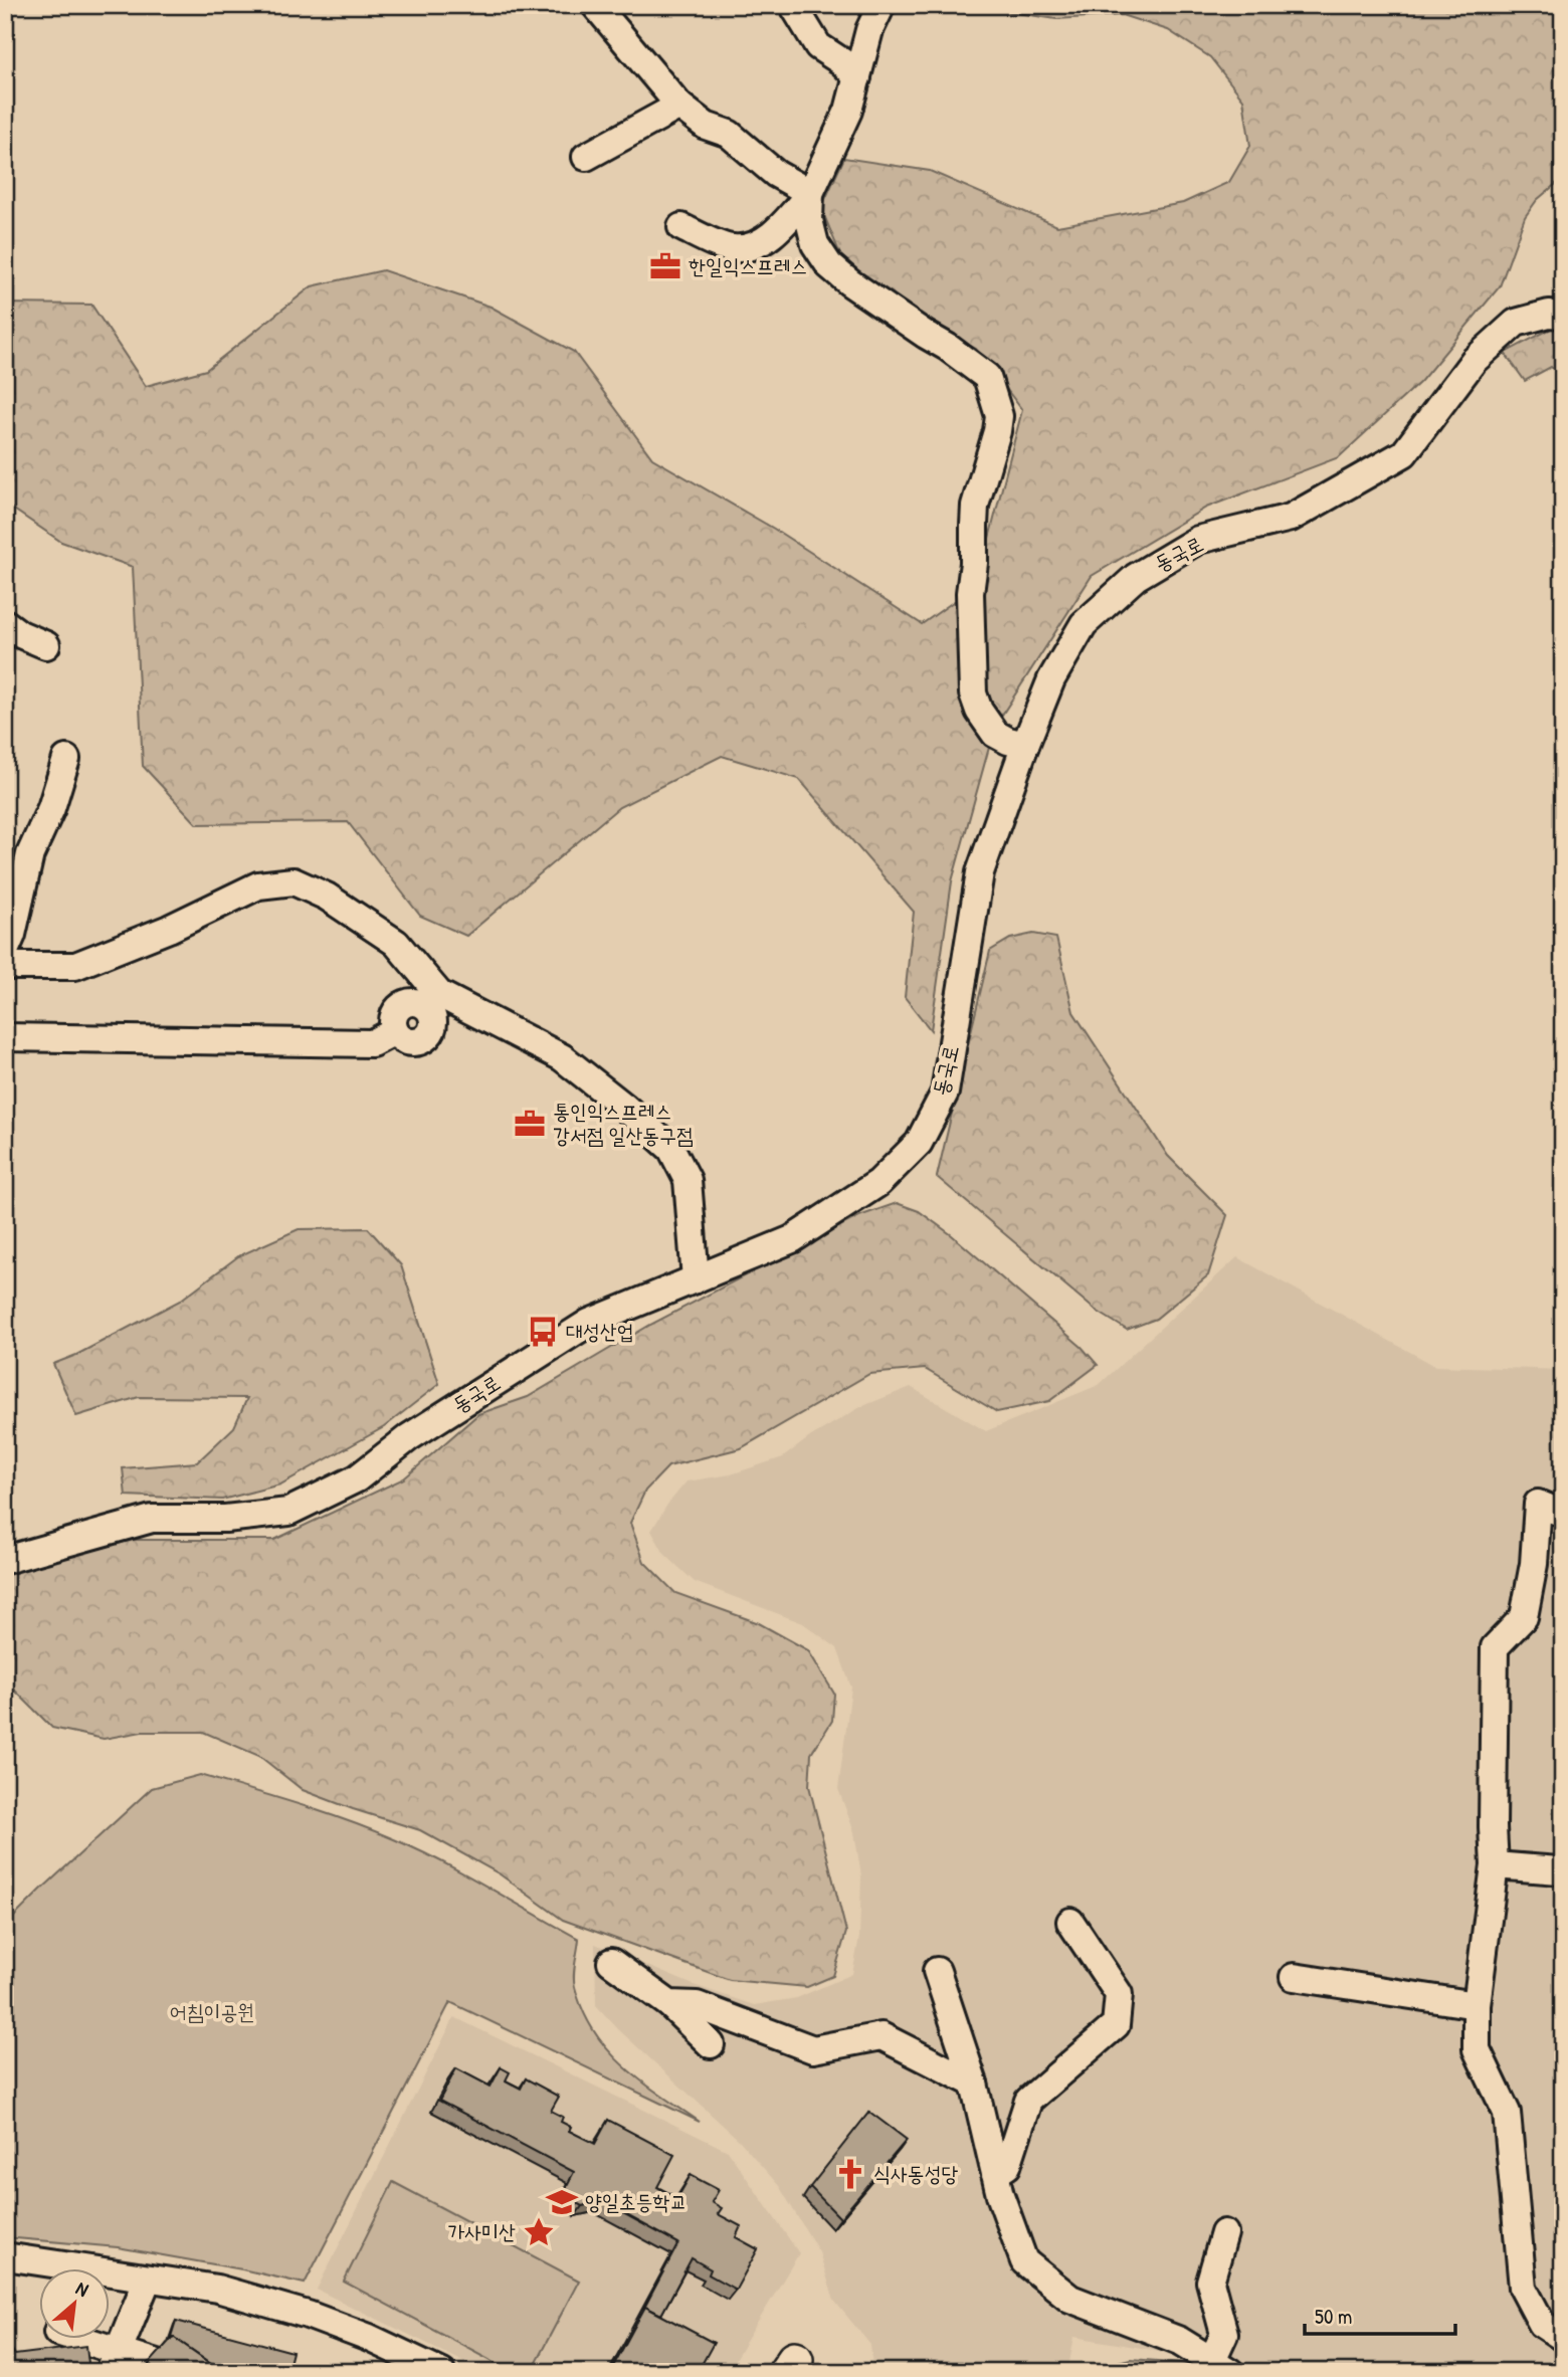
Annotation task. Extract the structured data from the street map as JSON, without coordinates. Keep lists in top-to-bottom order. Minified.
{"streets":{"street":["동국로"]},"parks":["어침이공원"],"places":{"office":["한일익스프레스","통인익스프레스 강서점 일산동구점"],"bus stop":["대성산업"],"church":["식사동성당"],"school or university":["양일초등학교"],"place":["가사미산"]},"scale_bar":"50 m","north":"top right"}
